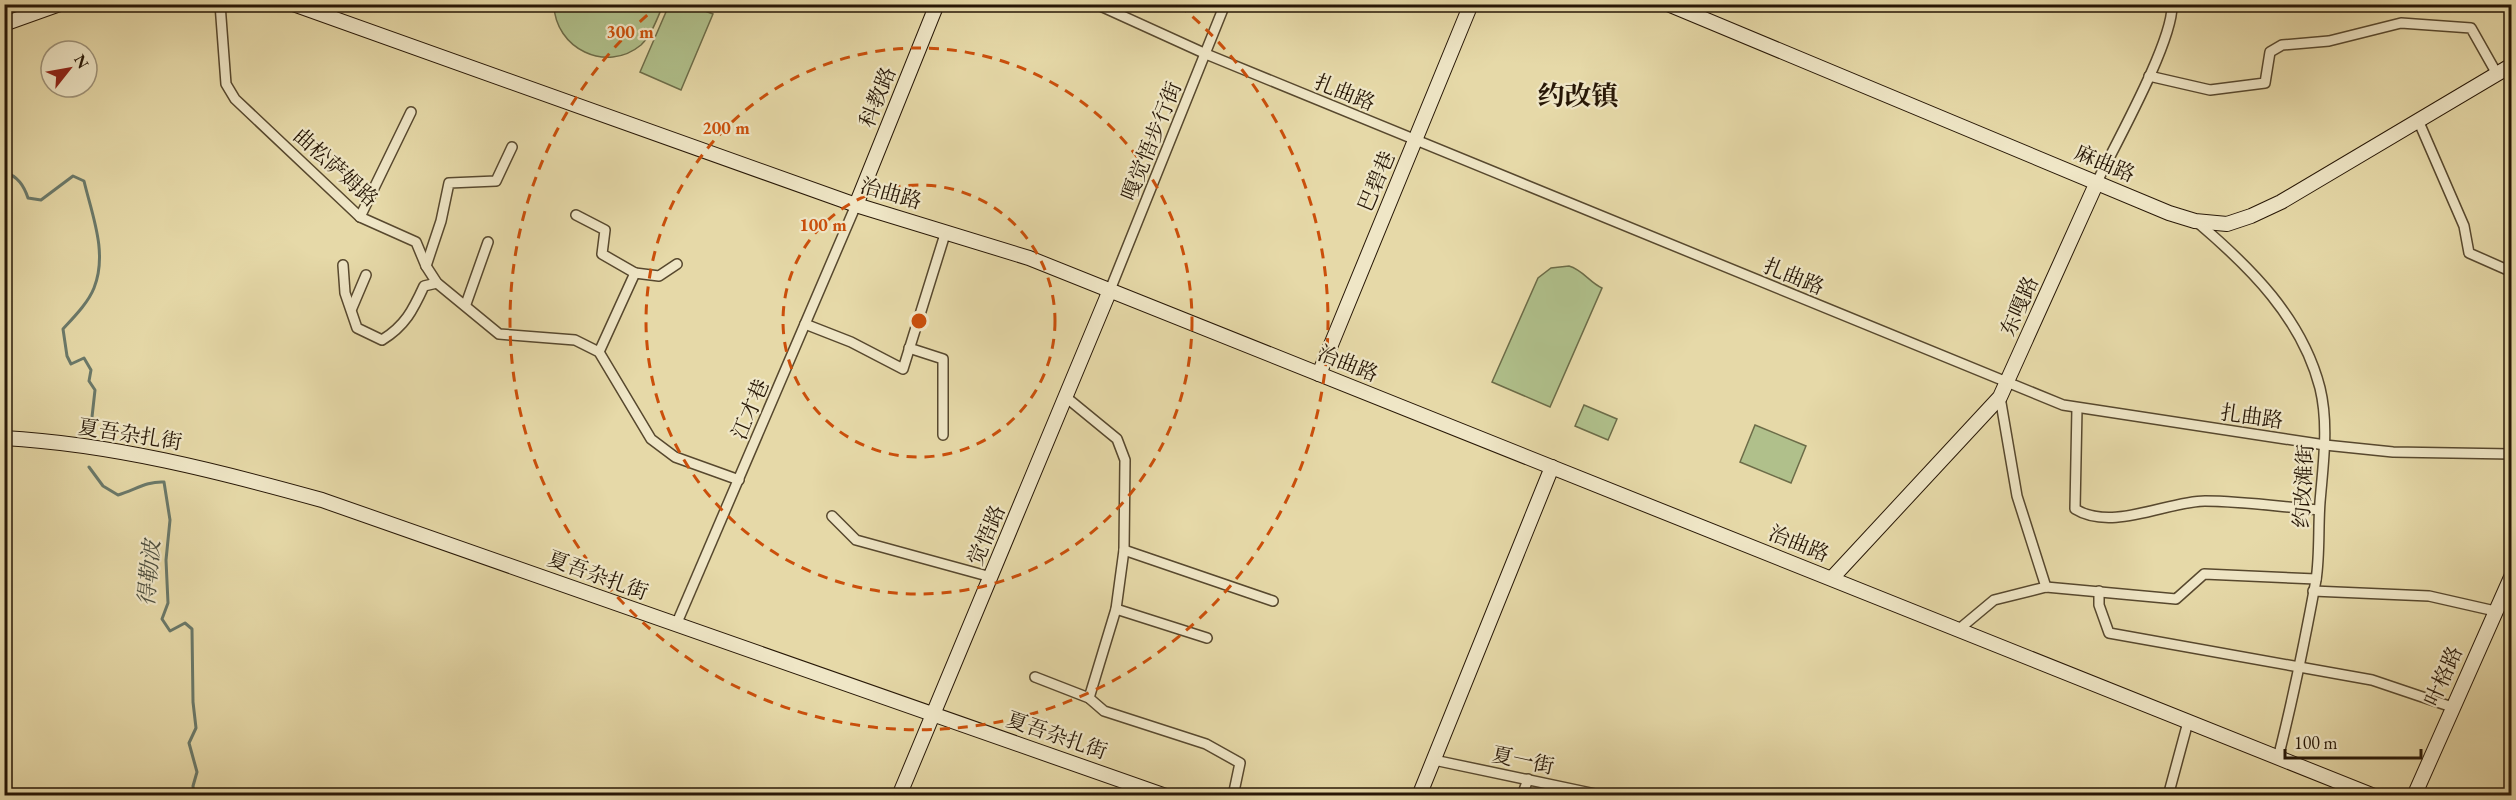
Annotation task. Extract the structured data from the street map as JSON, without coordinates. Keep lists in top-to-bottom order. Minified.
{"streets":{"main road":["科教路","麻曲路","巴碧巷","治曲路","东嘎路","夏吾杂扎街","觉悟路","叶格路"],"street":["扎曲路","嘎觉悟步行街","曲松萨姆路","江才巷","约改滩街","夏一街"]},"crossings":[["扎曲路","嘎觉悟步行街"],["扎曲路","巴碧巷"],["扎曲路","东嘎路"],["扎曲路","约改滩街"],["科教路","治曲路"],["科教路","江才巷"],["嘎觉悟步行街","治曲路"],["嘎觉悟步行街","觉悟路"],["麻曲路","东嘎路"],["麻曲路","约改滩街"],["巴碧巷","治曲路"],["治曲路","东嘎路"],["治曲路","江才巷"],["治曲路","约改滩街"],["治曲路","觉悟路"],["江才巷","夏吾杂扎街"],["夏吾杂扎街","觉悟路"]],"districts":["约改镇"],"water":["得勒波"],"scale_bar":"100 m","north":"top right","rings":["300 m","200 m","100 m"]}
